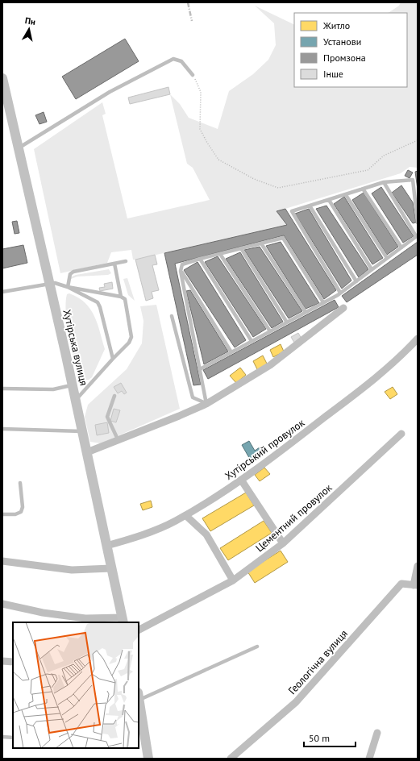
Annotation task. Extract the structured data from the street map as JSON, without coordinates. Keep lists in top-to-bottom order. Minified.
{"streets":{"main road":["Хутірська вулиця"],"street":["Хутірський провулок","Цементний провулок","Геологічна вулиця"]},"crossings":[["Хутірська вулиця","Хутірський провулок"]],"legend":["Житло","Установи","Промзона","Інше"],"scale_bar":"50 m","north":"top"}
